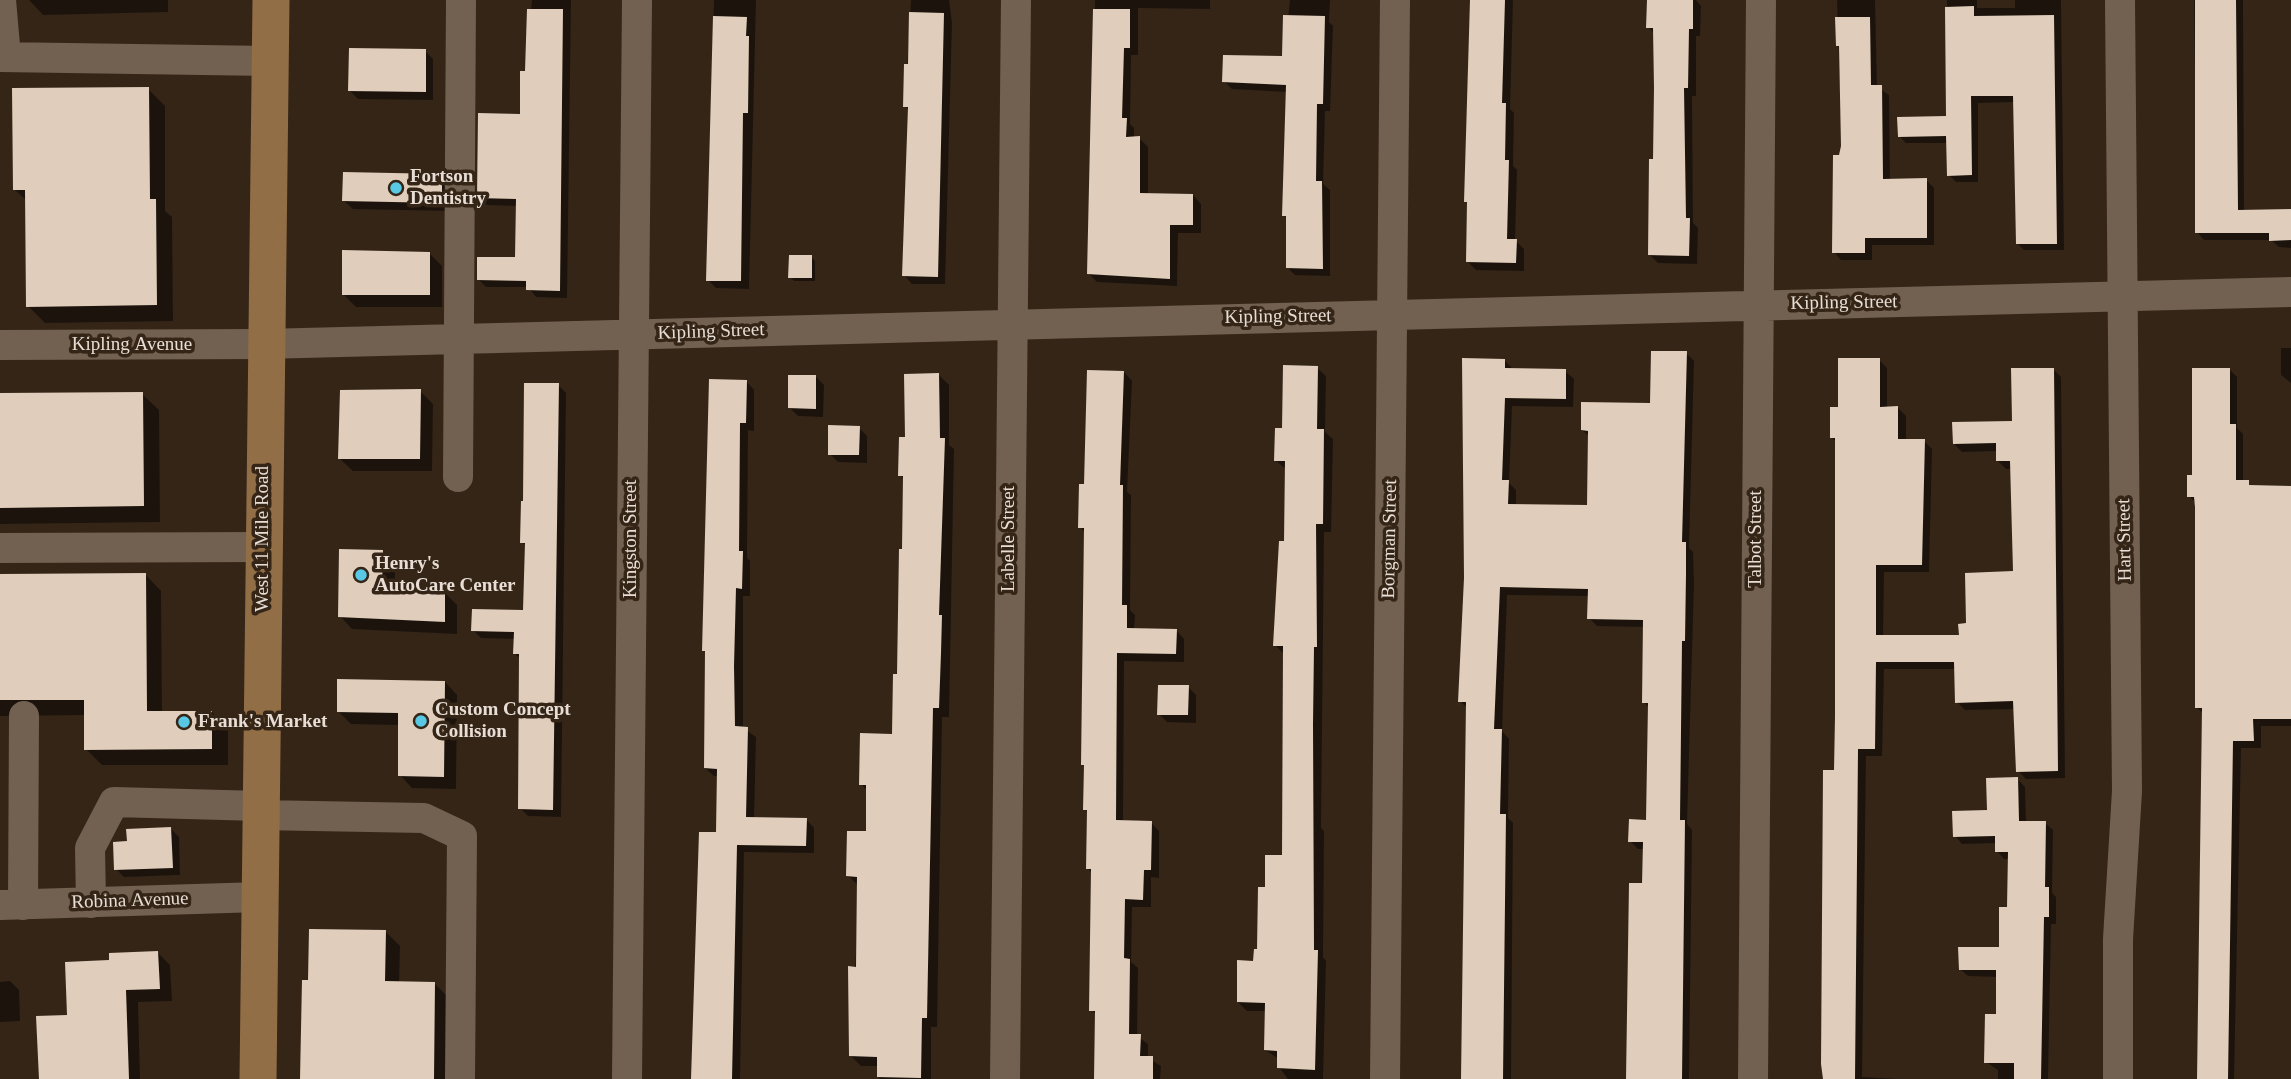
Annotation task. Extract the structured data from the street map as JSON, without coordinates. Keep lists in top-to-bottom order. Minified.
{"streets":{"main road":["West 11 Mile Road"],"street":["Kipling Street","Kipling Avenue","Kingston Street","Labelle Street","Borgman Street","Talbot Street","Hart Street","Robina Avenue"]},"crossings":[["Kipling Street","Kipling Avenue"],["Kipling Street","West 11 Mile Road"],["Kipling Street","Kingston Street"],["Kipling Street","Labelle Street"],["Kipling Street","Borgman Street"],["Kipling Street","Talbot Street"],["Kipling Street","Hart Street"],["Kipling Avenue","West 11 Mile Road"],["West 11 Mile Road","Robina Avenue"]],"places":["Fortson Dentistry","Henry's AutoCare Center","Custom Concept Collision","Frank's Market"]}
